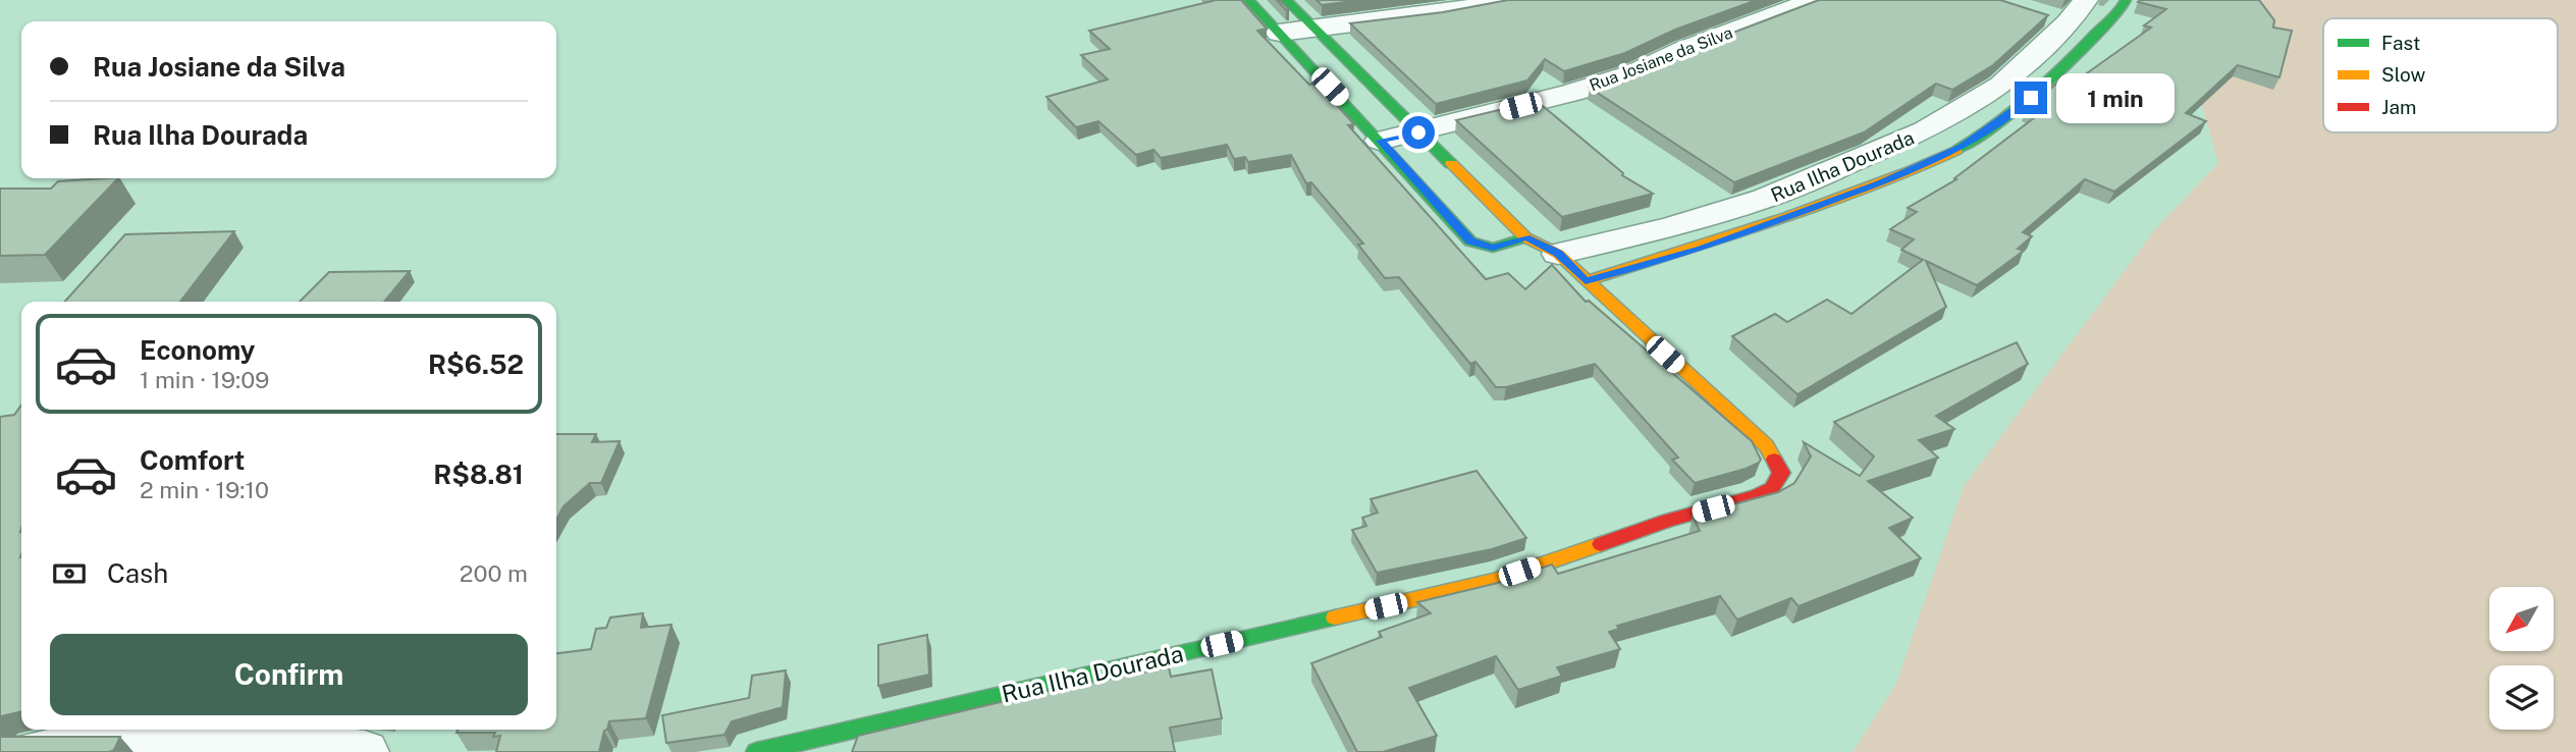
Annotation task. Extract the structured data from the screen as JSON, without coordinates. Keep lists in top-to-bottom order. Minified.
{"streets":{"street":["Rua Josiane da Silva","Rua Ilha Dourada"]},"legend":["Fast","Slow","Jam"],"north":"bottom left","page":{"banner":["Rua Josiane da Silva","Rua Ilha Dourada"],"bubble":"1 min","list":[{"name":"Economy","note":"1 min · 19:09","value":"R$6.52"},{"name":"Comfort","note":"2 min · 19:10","value":"R$8.81"}],"pay":["Cash","200 m"],"buttons":"Confirm"}}
